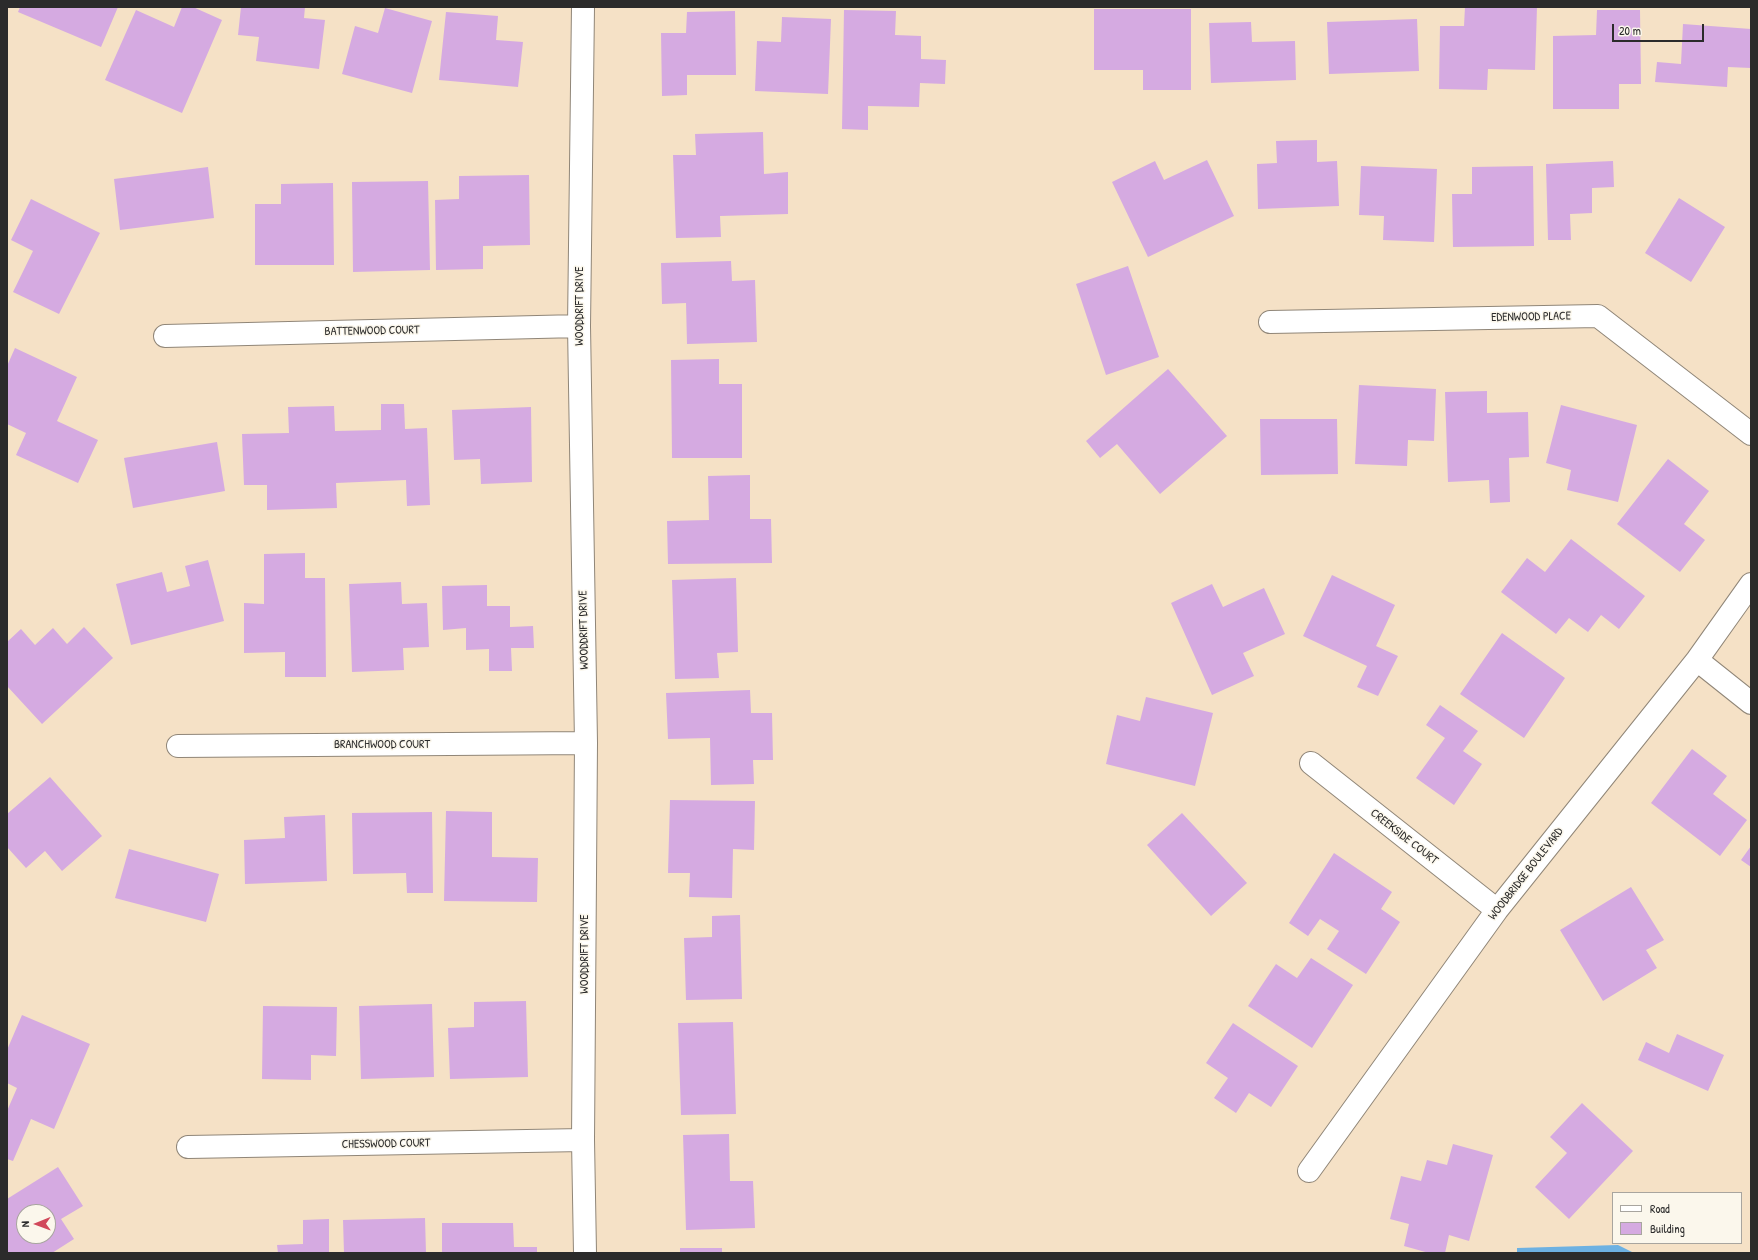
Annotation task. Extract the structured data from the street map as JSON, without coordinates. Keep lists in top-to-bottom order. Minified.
{"streets":{"street":["WOODDRIFT DRIVE","EDENWOOD PLACE","BATTENWOOD COURT","BRANCHWOOD COURT","CREEKSIDE COURT","WOODBRIDGE BOULEVARD","CHESSWOOD COURT"]},"crossings":[["WOODDRIFT DRIVE","BATTENWOOD COURT"],["WOODDRIFT DRIVE","BRANCHWOOD COURT"],["WOODDRIFT DRIVE","CHESSWOOD COURT"],["CREEKSIDE COURT","WOODBRIDGE BOULEVARD"]],"legend":["Road","Building"],"scale_bar":"20 m","north":"left"}
